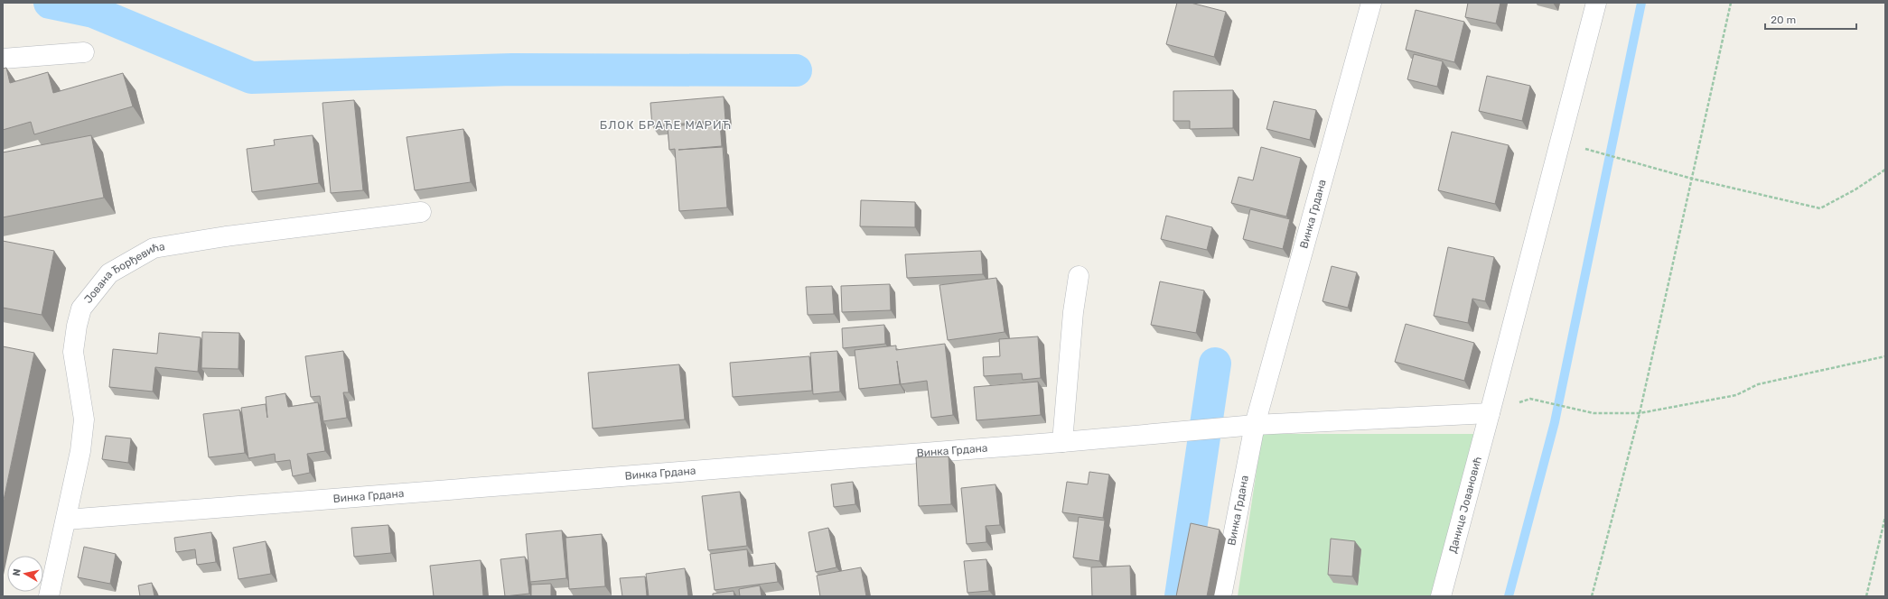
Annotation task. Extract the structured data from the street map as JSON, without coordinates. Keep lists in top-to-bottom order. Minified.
{"streets":{"street":["Винка Грдана","Јована Ђорђевића","Данице Јовановић"]},"crossings":[["Винка Грдана","Јована Ђорђевића"],["Винка Грдана","Данице Јовановић"]],"districts":["БЛОК БРАЋЕ МАРИЋ"],"scale_bar":"20 m","north":"left"}
